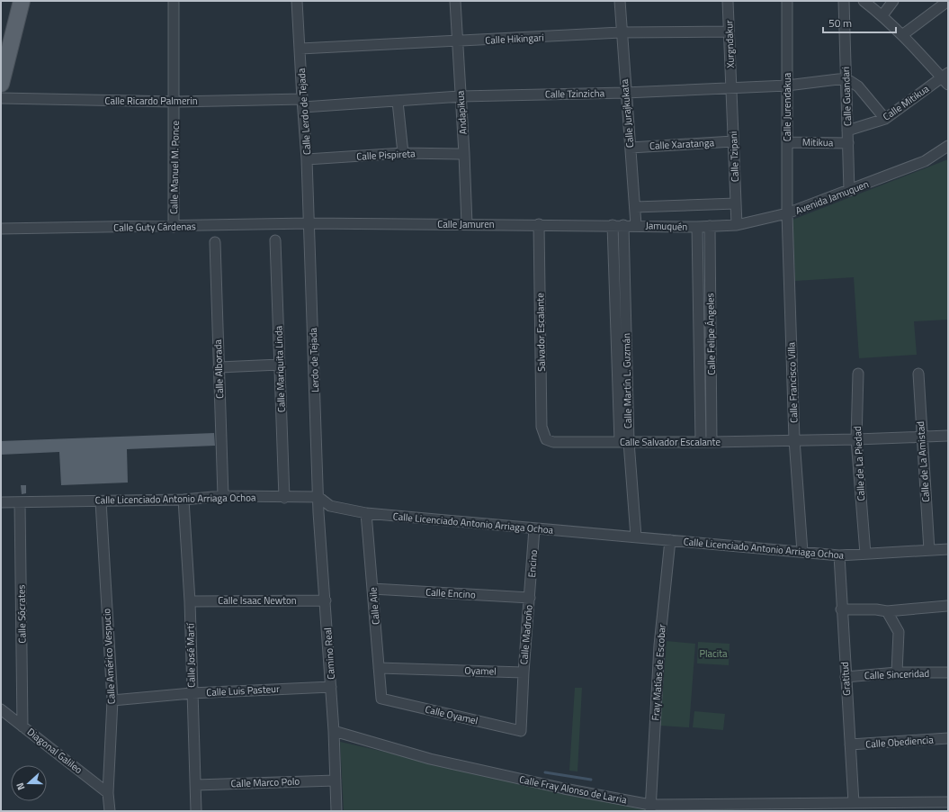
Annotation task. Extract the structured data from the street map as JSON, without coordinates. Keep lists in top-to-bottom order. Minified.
{"streets":{"street":["Calle Hikingari","Xurgndakur","Calle Tzinzicha","Calle Guandari","Calle Ricardo Palmerin","Calle Mitikua","Calle Jurendakua","Calle Lerdo de Tejada","Andapikua","Calle Jurajkukata","Mitikua","Calle Xaratanga","Calle Pispireta","Calle Tzipani","Calle Manuel M. Ponce","Avenida Jamuquen","Calle Jamuren","Jamuquén","Calle Guty Cárdenas","Salvador Escalante","Calle Felipe Ángeles","Lerdo de Tejada","Calle Alborada","Calle Mariquita Linda","Calle Martín L. Guzmán","Calle Francisco Villa","Calle Salvador Escalante","Calle de La Amistad","Calle de La Piedad","Calle Licenciado Antonio Arriaga Ochoa","Encino","Calle Encino","Calle Isaac Newton","Calle Aile","Calle Sócrates","Calle Madroño","Camino Real","Calle José Martí","Calle Américo Vespucio","Oyamel","Fray Matías de Escobar","Calle Sinceridad","Gratitud","Calle Luis Pasteur","Calle Oyamel","Calle Obediencia","Diagonal Galileo","Calle Marco Polo","Calle Fray Alonso de Larria"]},"crossings":[["Calle Hikingari","Xurgndakur"],["Calle Hikingari","Calle Lerdo de Tejada"],["Calle Hikingari","Andapikua"],["Calle Hikingari","Calle Jurajkukata"],["Xurgndakur","Calle Tzinzicha"],["Xurgndakur","Calle Tzipani"],["Calle Tzinzicha","Calle Guandari"],["Calle Tzinzicha","Calle Ricardo Palmerin"],["Calle Tzinzicha","Calle Jurendakua"],["Calle Tzinzicha","Calle Lerdo de Tejada"],["Calle Tzinzicha","Andapikua"],["Calle Tzinzicha","Calle Jurajkukata"],["Calle Tzinzicha","Calle Tzipani"],["Calle Guandari","Calle Mitikua"],["Calle Guandari","Mitikua"],["Calle Guandari","Avenida Jamuquen"],["Calle Ricardo Palmerin","Calle Lerdo de Tejada"],["Calle Ricardo Palmerin","Calle Manuel M. Ponce"],["Calle Jurendakua","Mitikua"],["Calle Jurendakua","Avenida Jamuquen"],["Calle Jurendakua","Calle Francisco Villa"],["Calle Lerdo de Tejada","Calle Pispireta"],["Calle Lerdo de Tejada","Calle Jamuren"],["Calle Lerdo de Tejada","Calle Guty Cárdenas"],["Calle Lerdo de Tejada","Lerdo de Tejada"],["Andapikua","Calle Pispireta"],["Andapikua","Calle Jamuren"],["Calle Jurajkukata","Calle Xaratanga"],["Calle Jurajkukata","Jamuquén"],["Calle Xaratanga","Calle Tzipani"],["Calle Tzipani","Avenida Jamuquen"],["Calle Manuel M. Ponce","Calle Guty Cárdenas"],["Avenida Jamuquen","Jamuquén"],["Avenida Jamuquen","Calle Felipe Ángeles"],["Avenida Jamuquen","Calle Francisco Villa"],["Calle Jamuren","Jamuquén"],["Calle Jamuren","Calle Guty Cárdenas"],["Calle Jamuren","Salvador Escalante"],["Calle Jamuren","Lerdo de Tejada"],["Calle Jamuren","Calle Martín L. Guzmán"],["Jamuquén","Calle Felipe Ángeles"],["Jamuquén","Calle Martín L. Guzmán"],["Calle Guty Cárdenas","Lerdo de Tejada"],["Salvador Escalante","Calle Salvador Escalante"],["Calle Felipe Ángeles","Calle Salvador Escalante"],["Lerdo de Tejada","Calle Licenciado Antonio Arriaga Ochoa"],["Lerdo de Tejada","Camino Real"],["Calle Alborada","Calle Licenciado Antonio Arriaga Ochoa"],["Calle Mariquita Linda","Calle Licenciado Antonio Arriaga Ochoa"],["Calle Martín L. Guzmán","Calle Salvador Escalante"],["Calle Martín L. Guzmán","Calle Licenciado Antonio Arriaga Ochoa"],["Calle Francisco Villa","Calle Salvador Escalante"],["Calle Francisco Villa","Calle Licenciado Antonio Arriaga Ochoa"],["Calle Salvador Escalante","Calle de La Amistad"],["Calle Salvador Escalante","Calle de La Piedad"],["Calle de La Amistad","Calle Licenciado Antonio Arriaga Ochoa"],["Calle de La Piedad","Calle Licenciado Antonio Arriaga Ochoa"],["Calle Licenciado Antonio Arriaga Ochoa","Encino"],["Calle Licenciado Antonio Arriaga Ochoa","Calle Aile"],["Calle Licenciado Antonio Arriaga Ochoa","Calle Sócrates"],["Calle Licenciado Antonio Arriaga Ochoa","Camino Real"],["Calle Licenciado Antonio Arriaga Ochoa","Calle José Martí"],["Calle Licenciado Antonio Arriaga Ochoa","Calle Américo Vespucio"],["Calle Licenciado Antonio Arriaga Ochoa","Fray Matías de Escobar"],["Calle Licenciado Antonio Arriaga Ochoa","Gratitud"],["Encino","Calle Encino"],["Encino","Calle Madroño"],["Calle Encino","Calle Aile"],["Calle Encino","Calle Madroño"],["Calle Isaac Newton","Camino Real"],["Calle Isaac Newton","Calle José Martí"],["Calle Aile","Oyamel"],["Calle Aile","Calle Oyamel"],["Calle Sócrates","Diagonal Galileo"],["Calle Madroño","Oyamel"],["Calle Madroño","Calle Oyamel"],["Camino Real","Calle Luis Pasteur"],["Camino Real","Calle Marco Polo"],["Camino Real","Calle Fray Alonso de Larria"],["Calle José Martí","Calle Luis Pasteur"],["Calle José Martí","Calle Marco Polo"],["Calle Américo Vespucio","Calle Luis Pasteur"],["Calle Américo Vespucio","Diagonal Galileo"],["Oyamel","Calle Oyamel"],["Fray Matías de Escobar","Calle Fray Alonso de Larria"],["Calle Sinceridad","Gratitud"],["Gratitud","Calle Obediencia"],["Gratitud","Calle Fray Alonso de Larria"]],"parks":["Placita"],"scale_bar":"50 m","north":"left"}
